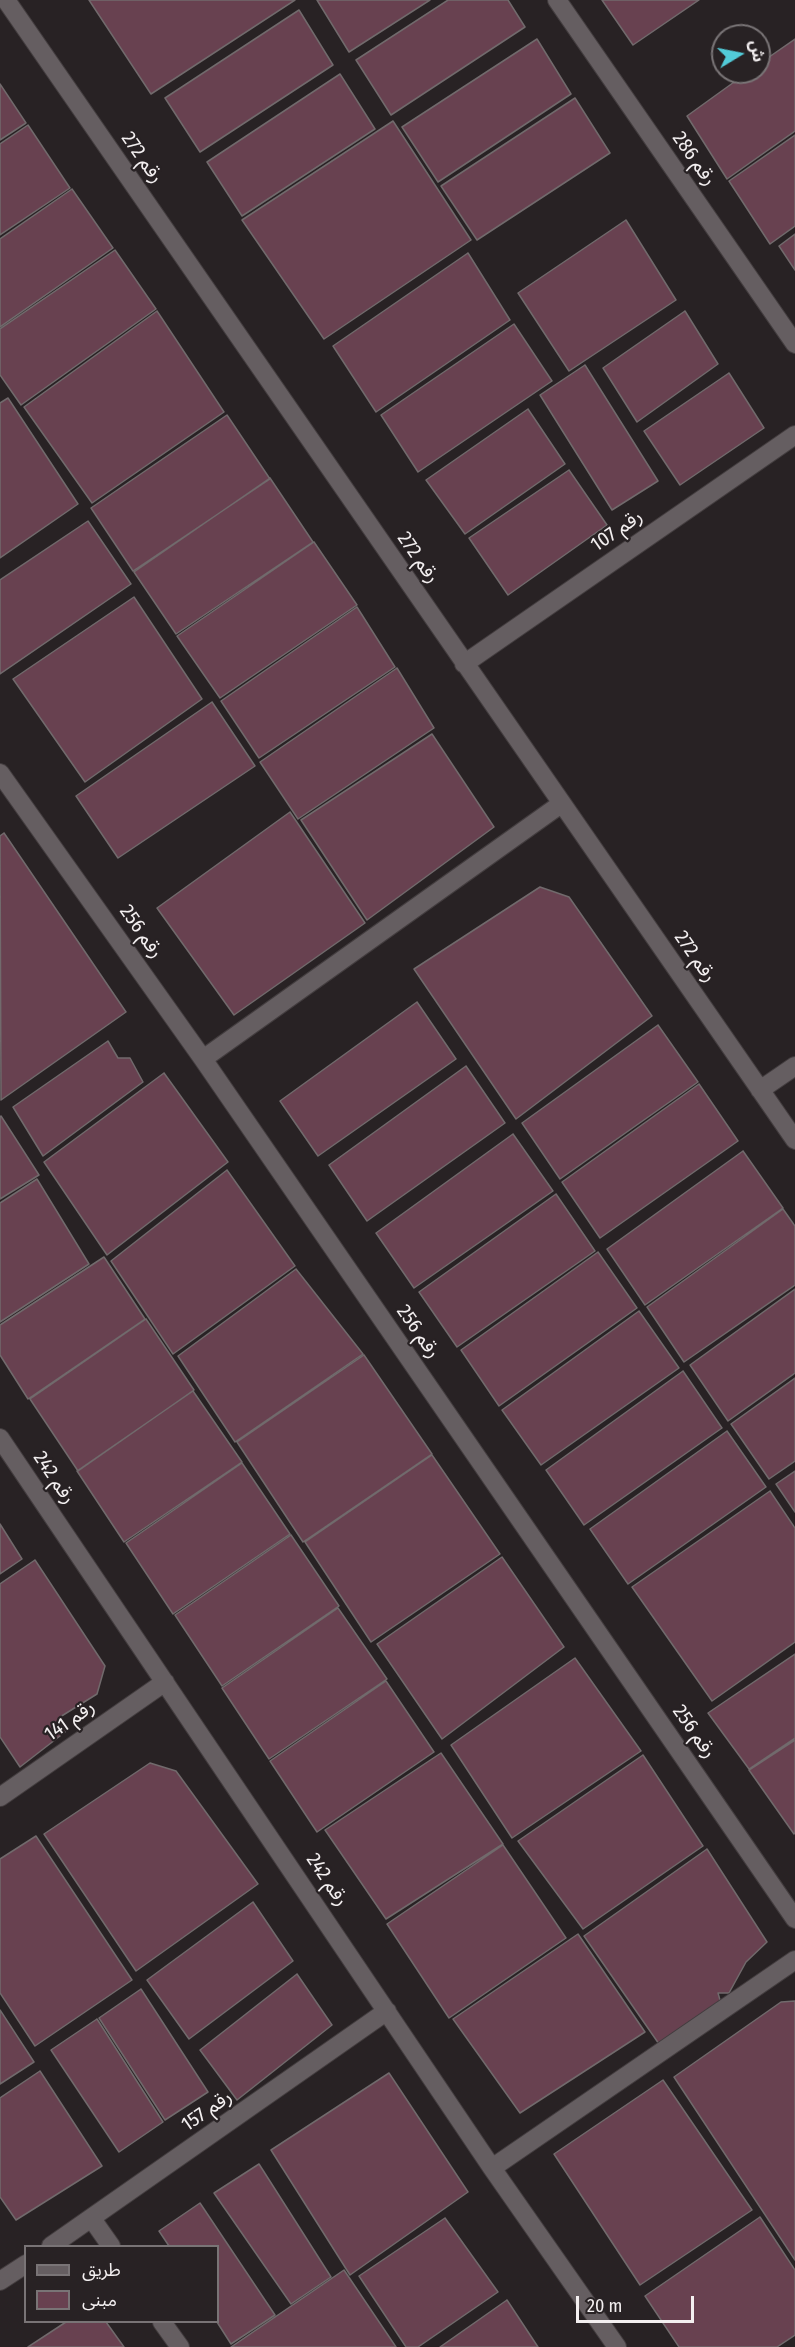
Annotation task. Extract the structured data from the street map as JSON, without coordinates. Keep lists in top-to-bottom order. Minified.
{"streets":{"street":["رقم 272","رقم 286","رقم 107","رقم 256","رقم 242","رقم 141","رقم 157"]},"crossings":[["رقم 272","رقم 107"],["رقم 242","رقم 141"],["رقم 242","رقم 157"]],"legend":["طريق","مبنى"],"scale_bar":"20 m","north":"right"}
